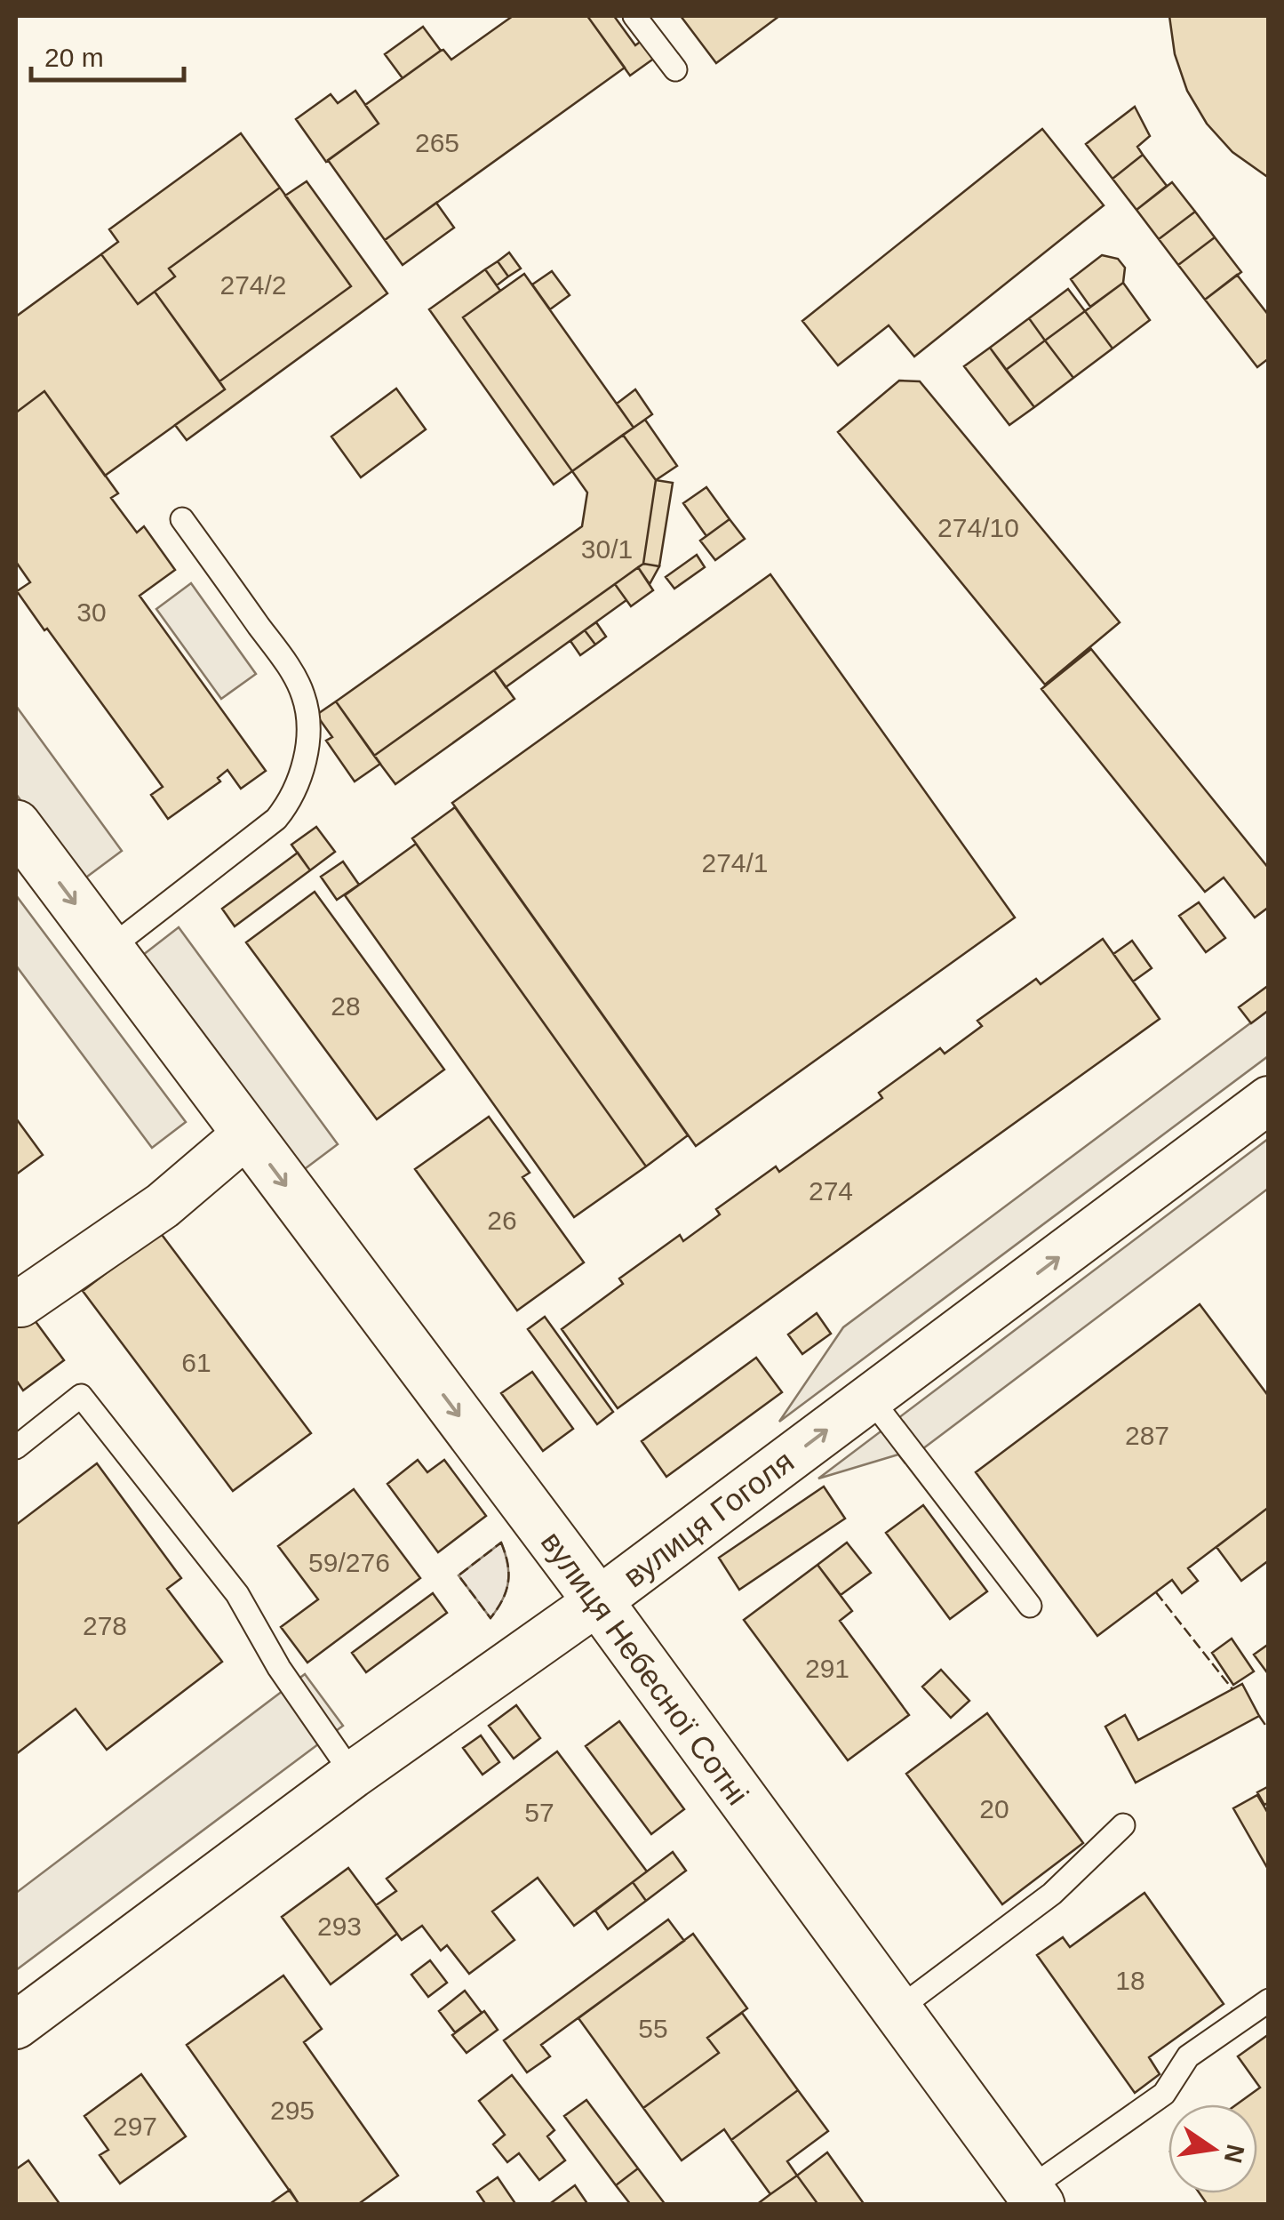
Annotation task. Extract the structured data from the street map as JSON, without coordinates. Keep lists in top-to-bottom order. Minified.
{"streets":{"street":["вулиця Гоголя","вулиця Небесної Сотні"]},"crossings":[["вулиця Гоголя","вулиця Небесної Сотні"]],"one_way":["вулиця Гоголя","вулиця Небесної Сотні"],"house_numbers":["265","274/2","274/10","30/1","30","274/1","28","274","26","61","287","59/276","278","291","20","57","293","18","55","295","297"],"scale_bar":"20 m","north":"right"}
